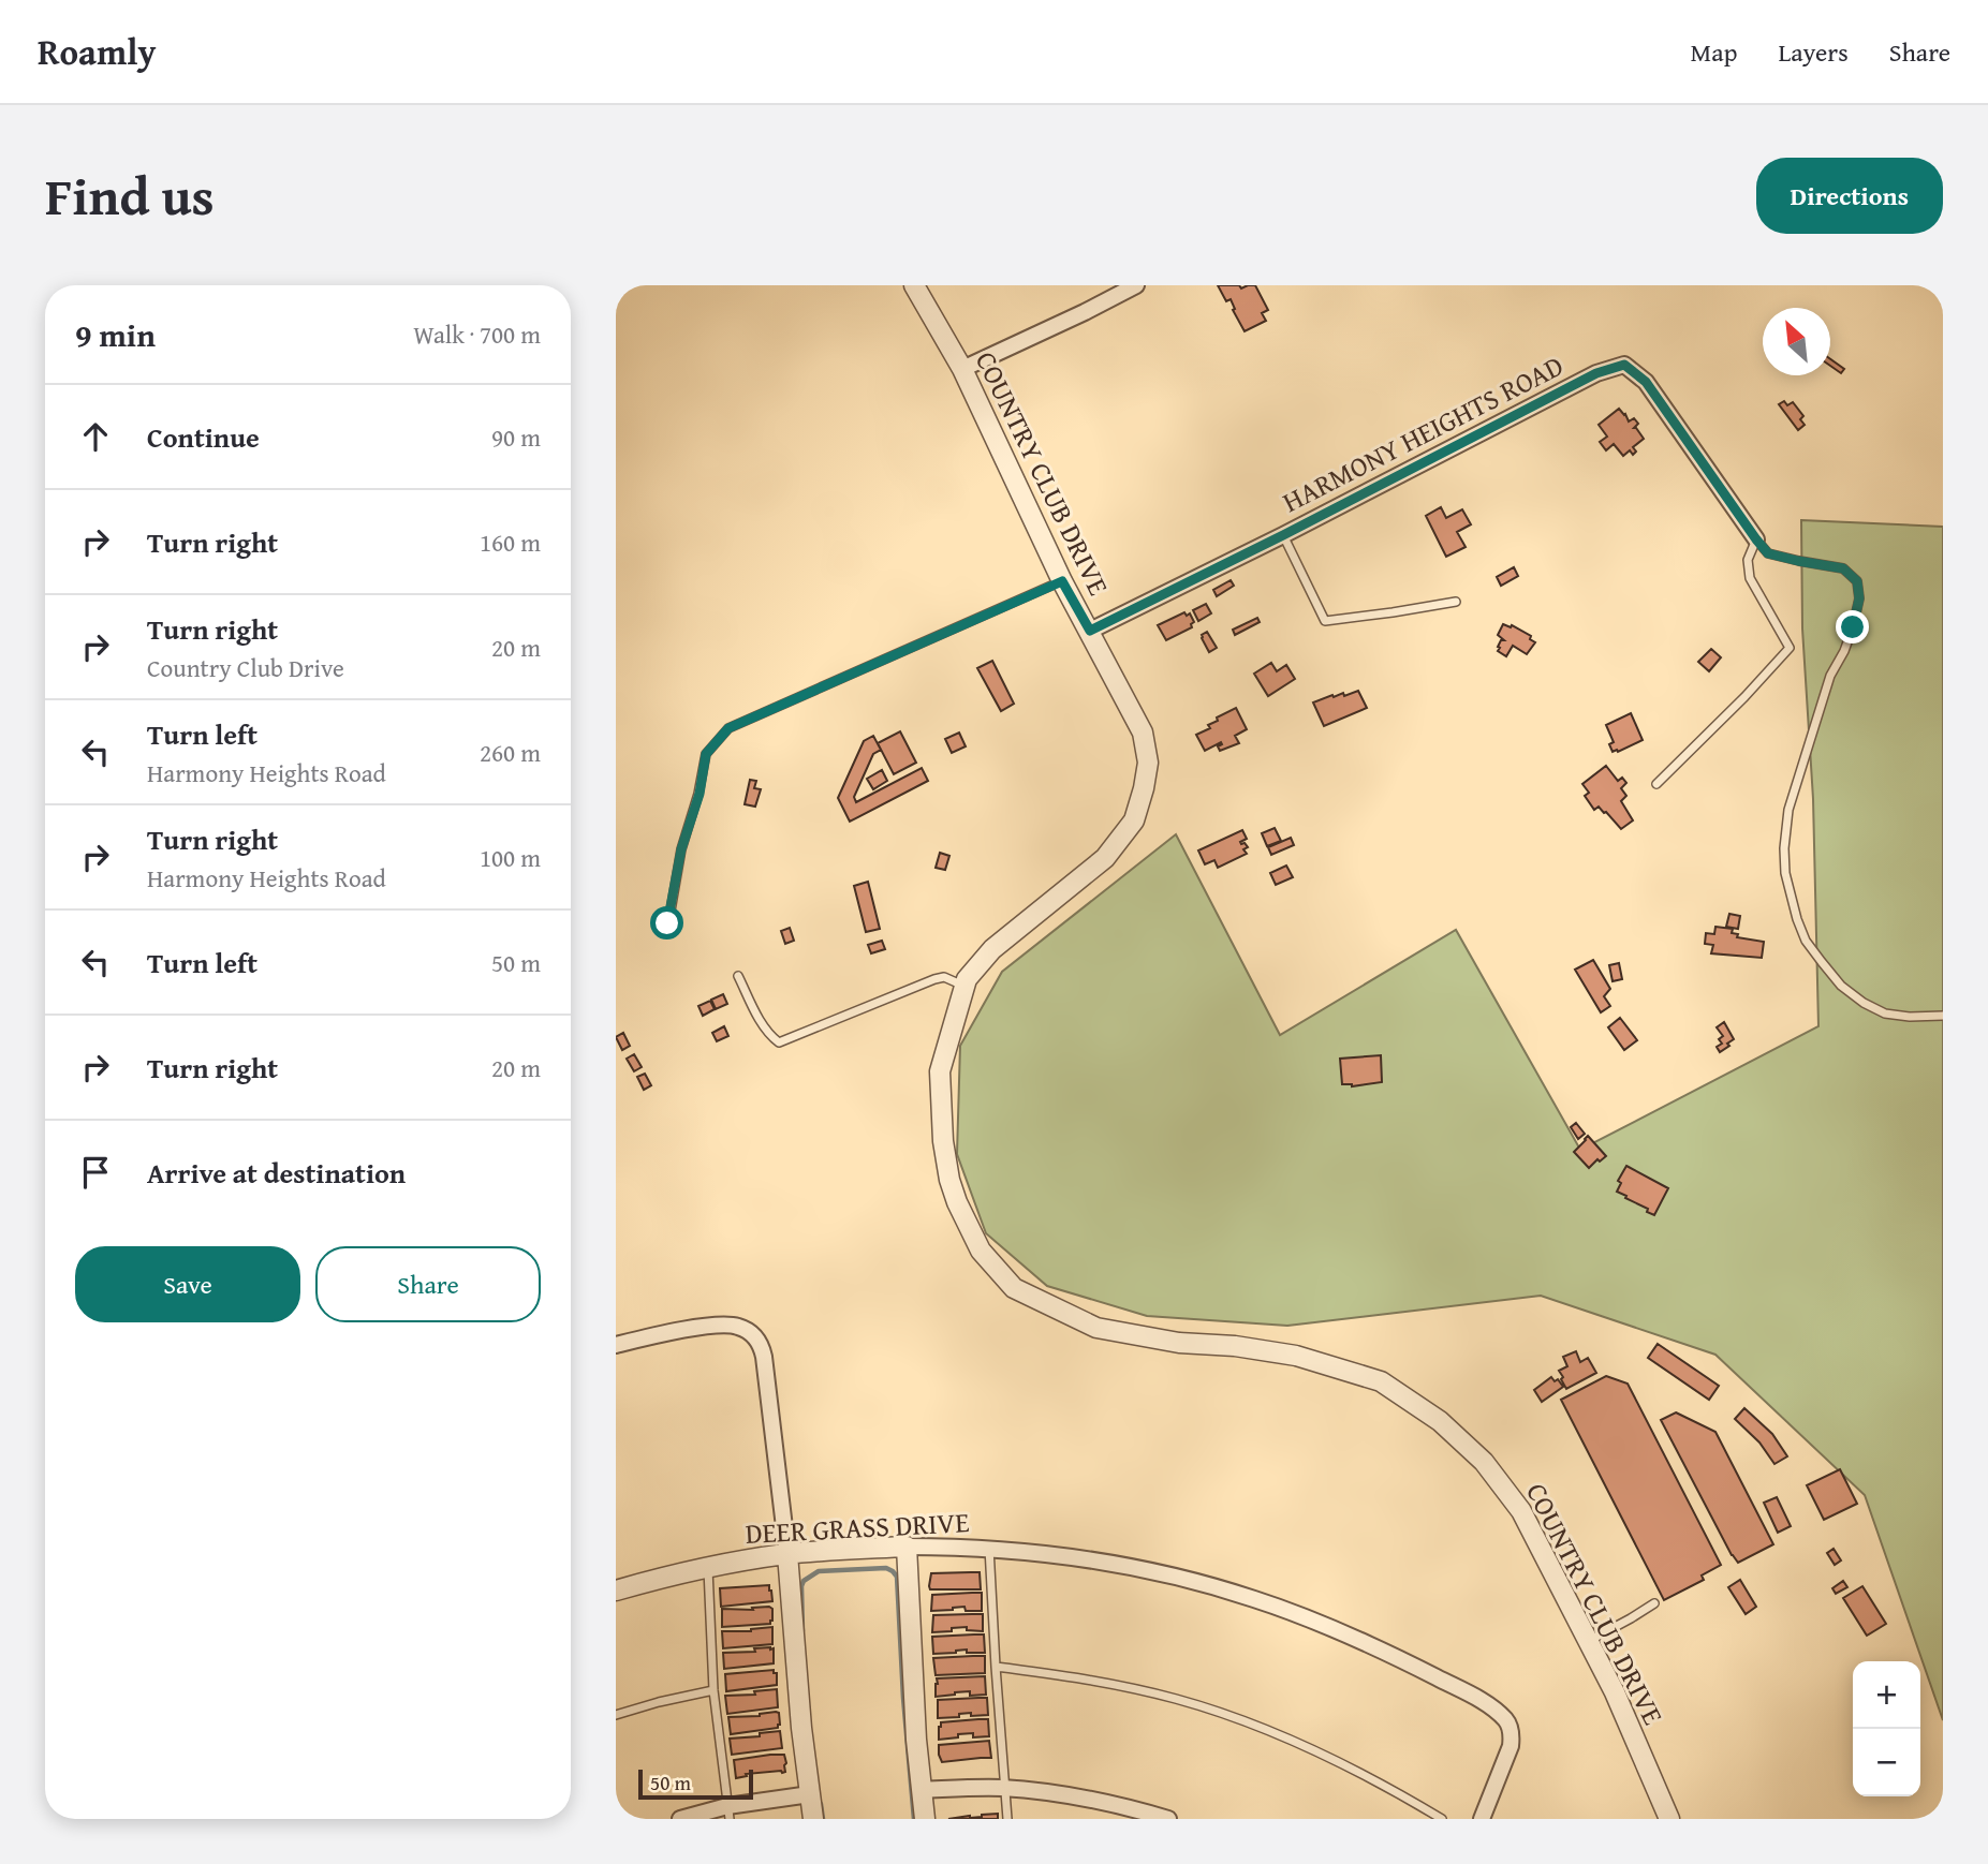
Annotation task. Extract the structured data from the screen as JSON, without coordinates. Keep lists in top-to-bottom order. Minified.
{"streets":{"street":["HARMONY HEIGHTS ROAD","COUNTRY CLUB DRIVE","DEER GRASS DRIVE"]},"crossings":[["HARMONY HEIGHTS ROAD","COUNTRY CLUB DRIVE"]],"scale_bar":"50 m","north":"top left","page":{"header":"Roamly","nav":["Map","Layers","Share"],"title":"Find us","buttons":["Directions",["Save","Share"]],"heading":["9 min","Walk · 700 m"],"list":[["Continue","90 m"],["Turn right","160 m"],["Turn right","Country Club Drive","20 m"],["Turn left","Harmony Heights Road","260 m"],["Turn right","Harmony Heights Road","100 m"],["Turn left","50 m"],["Turn right","20 m"],"Arrive at destination"],"map_buttons":["+","−"],"scale":"50 m"}}
